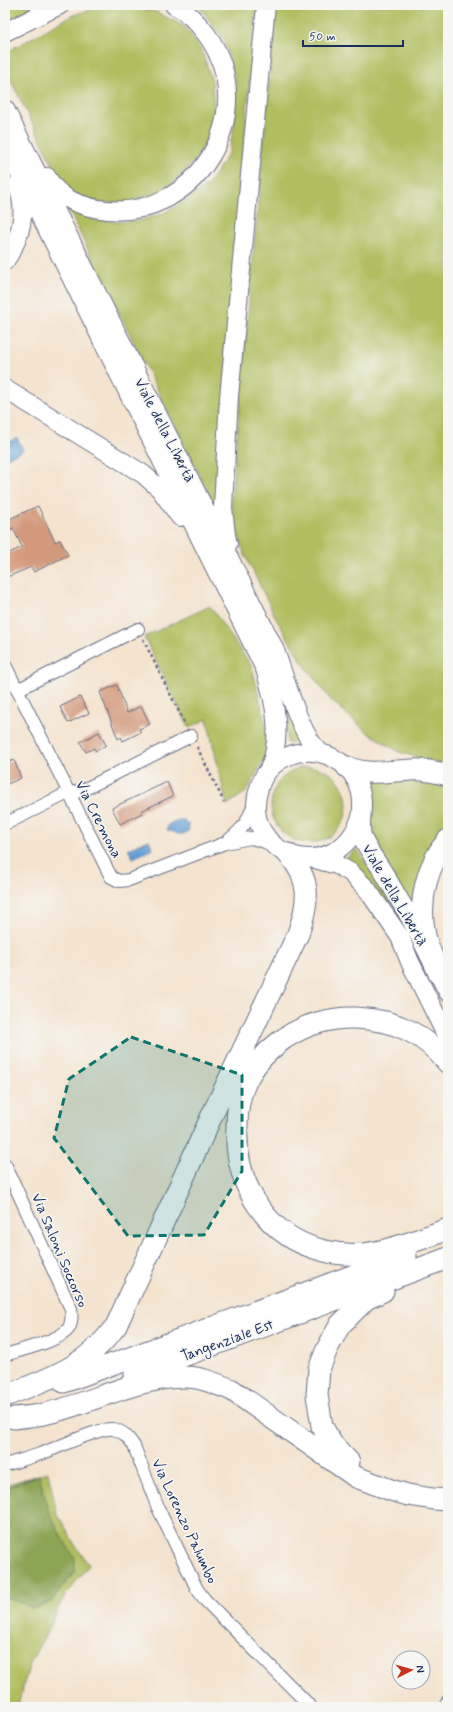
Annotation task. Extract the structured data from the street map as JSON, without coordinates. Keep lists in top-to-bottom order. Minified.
{"streets":{"highway":["Tangenziale Est"],"main road":["Viale della Libertà"],"street":["Via Cremona","Via Saloni Soccorso","Via Lorenzo Palumbo"]},"crossings":[["Viale della Libertà","Via Cremona"]],"scale_bar":"50 m","north":"right"}
